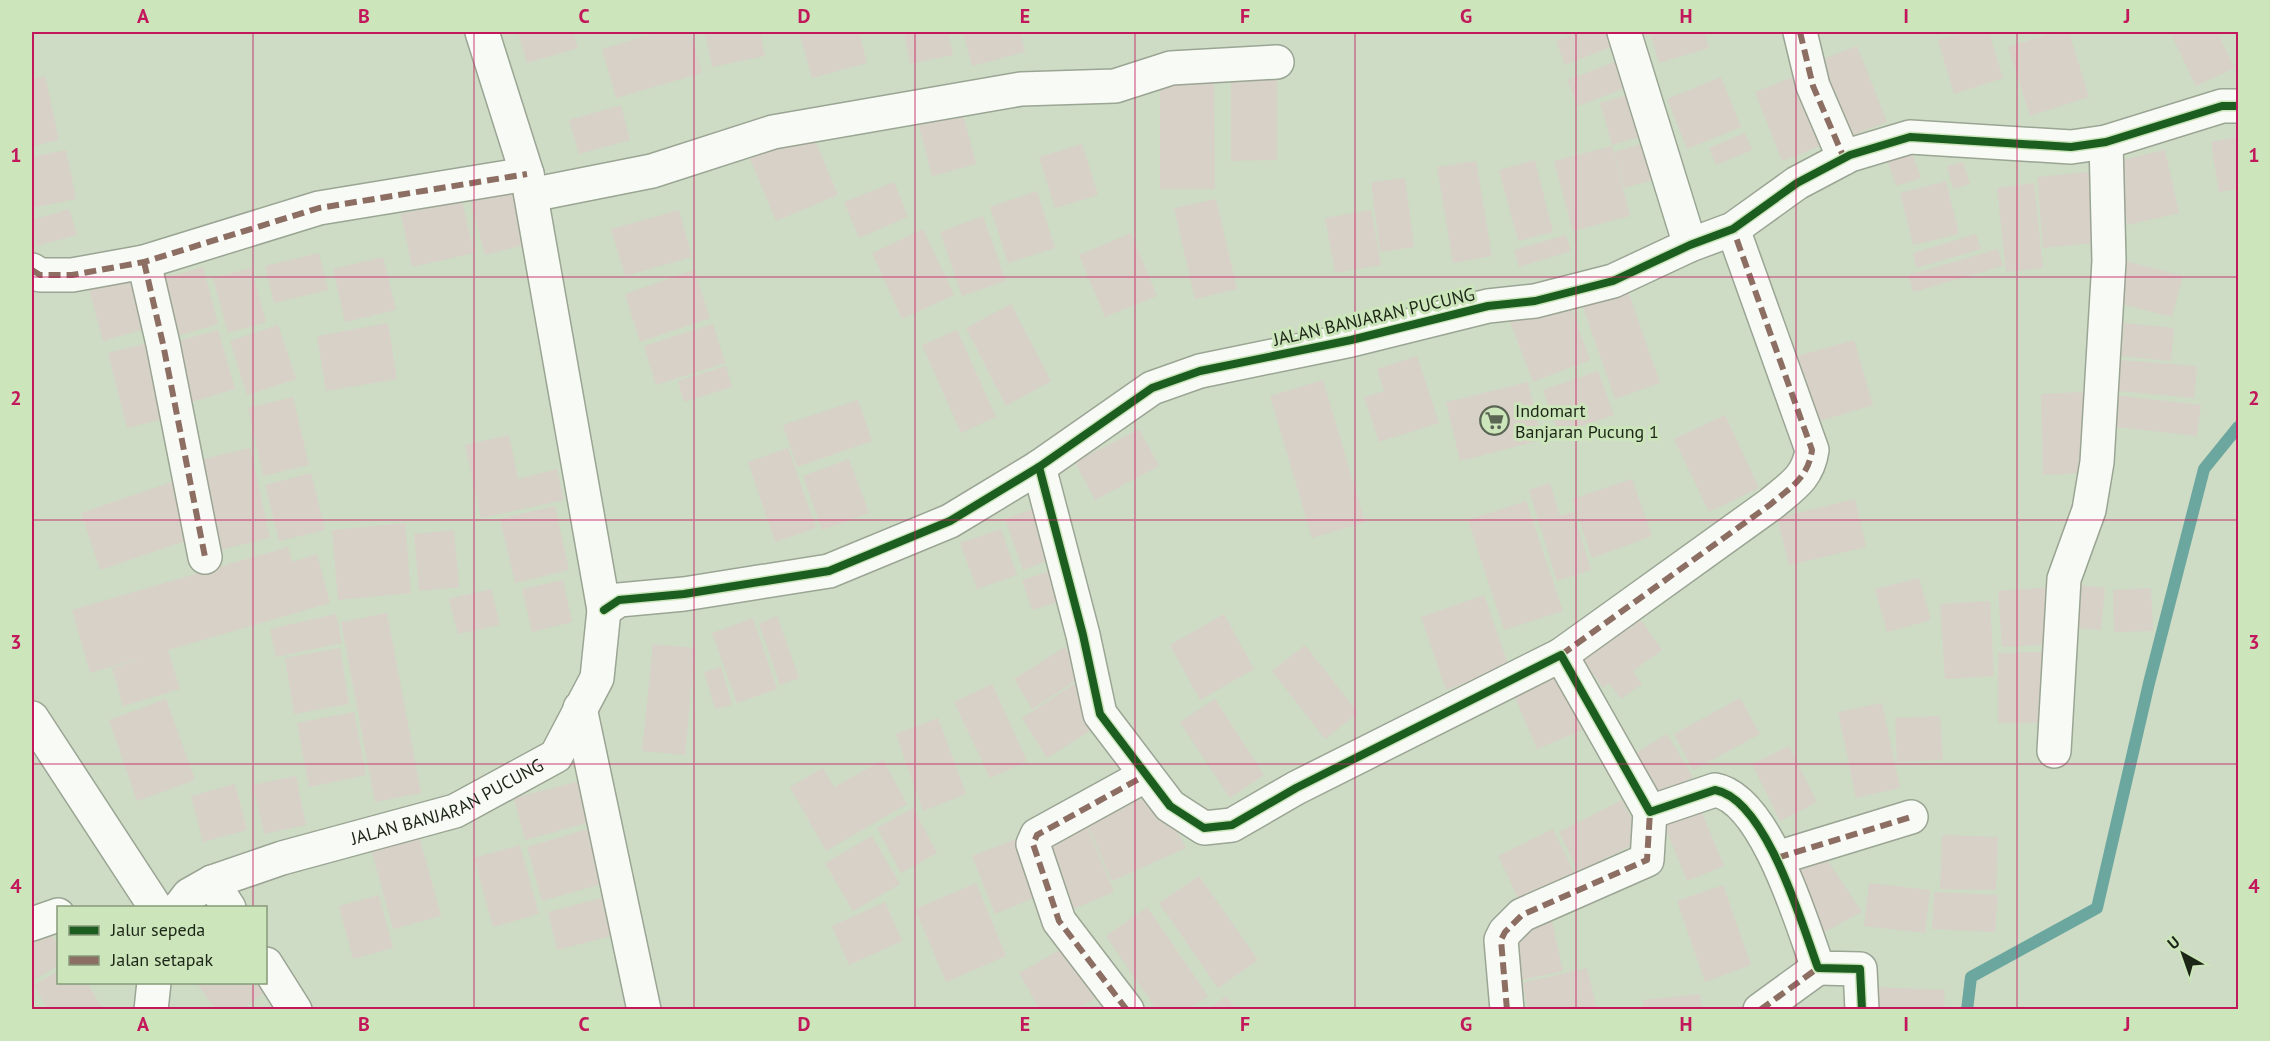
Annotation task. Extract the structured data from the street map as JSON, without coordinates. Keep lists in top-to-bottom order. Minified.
{"streets":{"street":["JALAN BANJARAN PUCUNG"]},"places":{"supermarket":["Indomart Banjaran Pucung 1"]},"legend":["Jalur sepeda","Jalan setapak"],"north":"top left","grid":{"columns":["A","B","C","D","E","F","G","H","I","J"],"rows":["1","2","3","4"]}}
